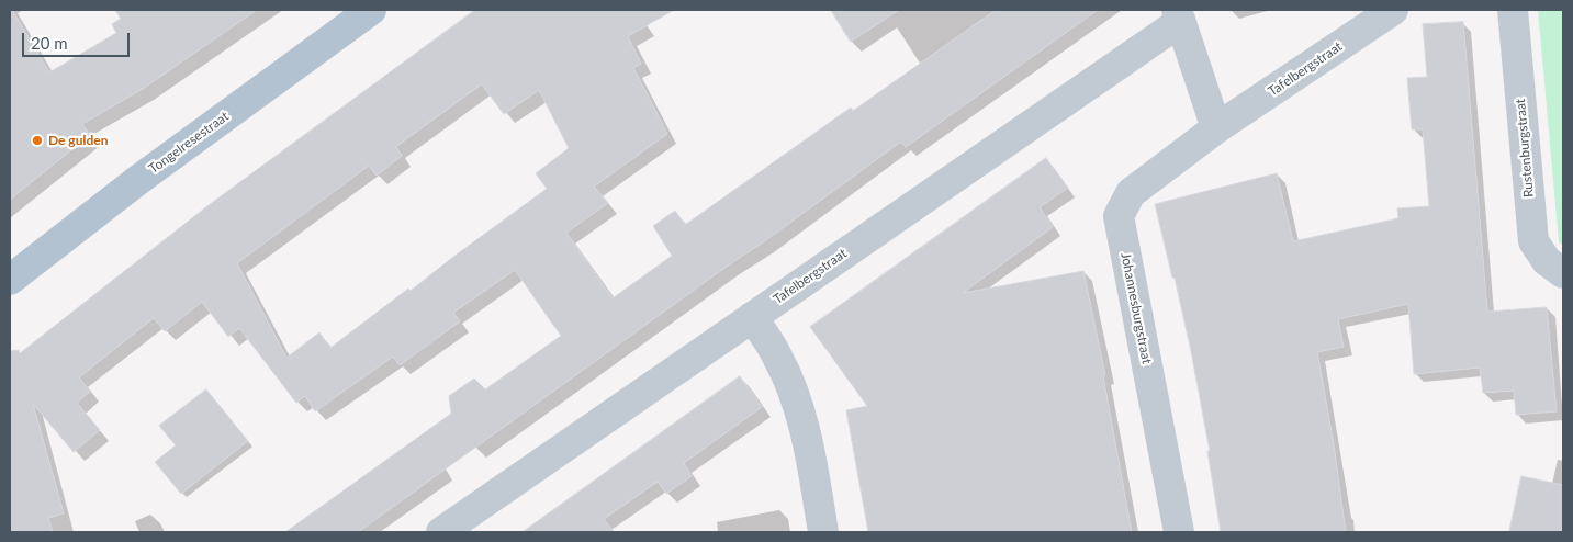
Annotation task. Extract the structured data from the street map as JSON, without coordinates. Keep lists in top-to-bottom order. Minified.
{"streets":{"main road":["Tongelresestraat"],"street":["Tafelbergstraat","Rustenburgstraat","Johannesburgstraat"]},"crossings":[["Tafelbergstraat","Johannesburgstraat"]],"places":["De gulden"],"scale_bar":"20 m"}
